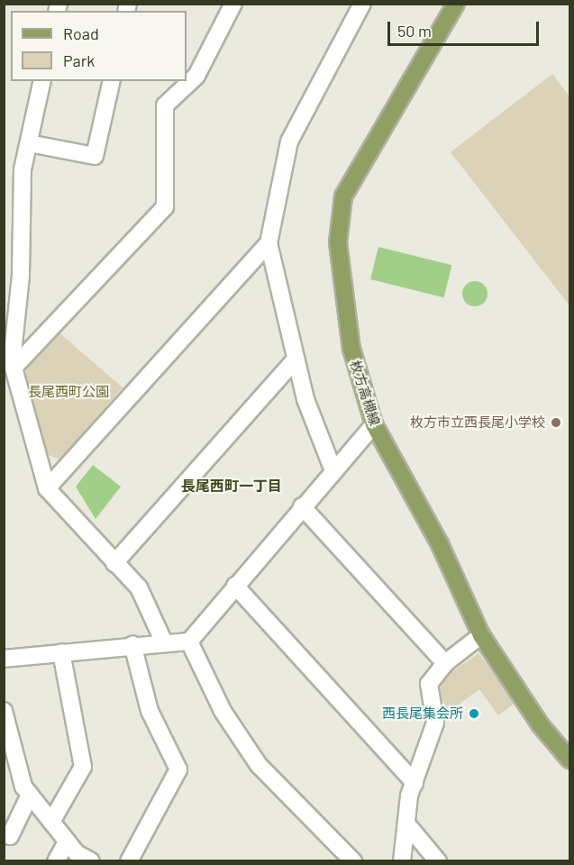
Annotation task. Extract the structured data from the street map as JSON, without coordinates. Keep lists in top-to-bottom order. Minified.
{"streets":{"main road":["枚方高槻線"]},"districts":["長尾西町一丁目"],"parks":["長尾西町公園"],"places":["枚方市立西長尾小学校","西長尾集会所"],"legend":["Road","Park"],"scale_bar":"50 m"}
